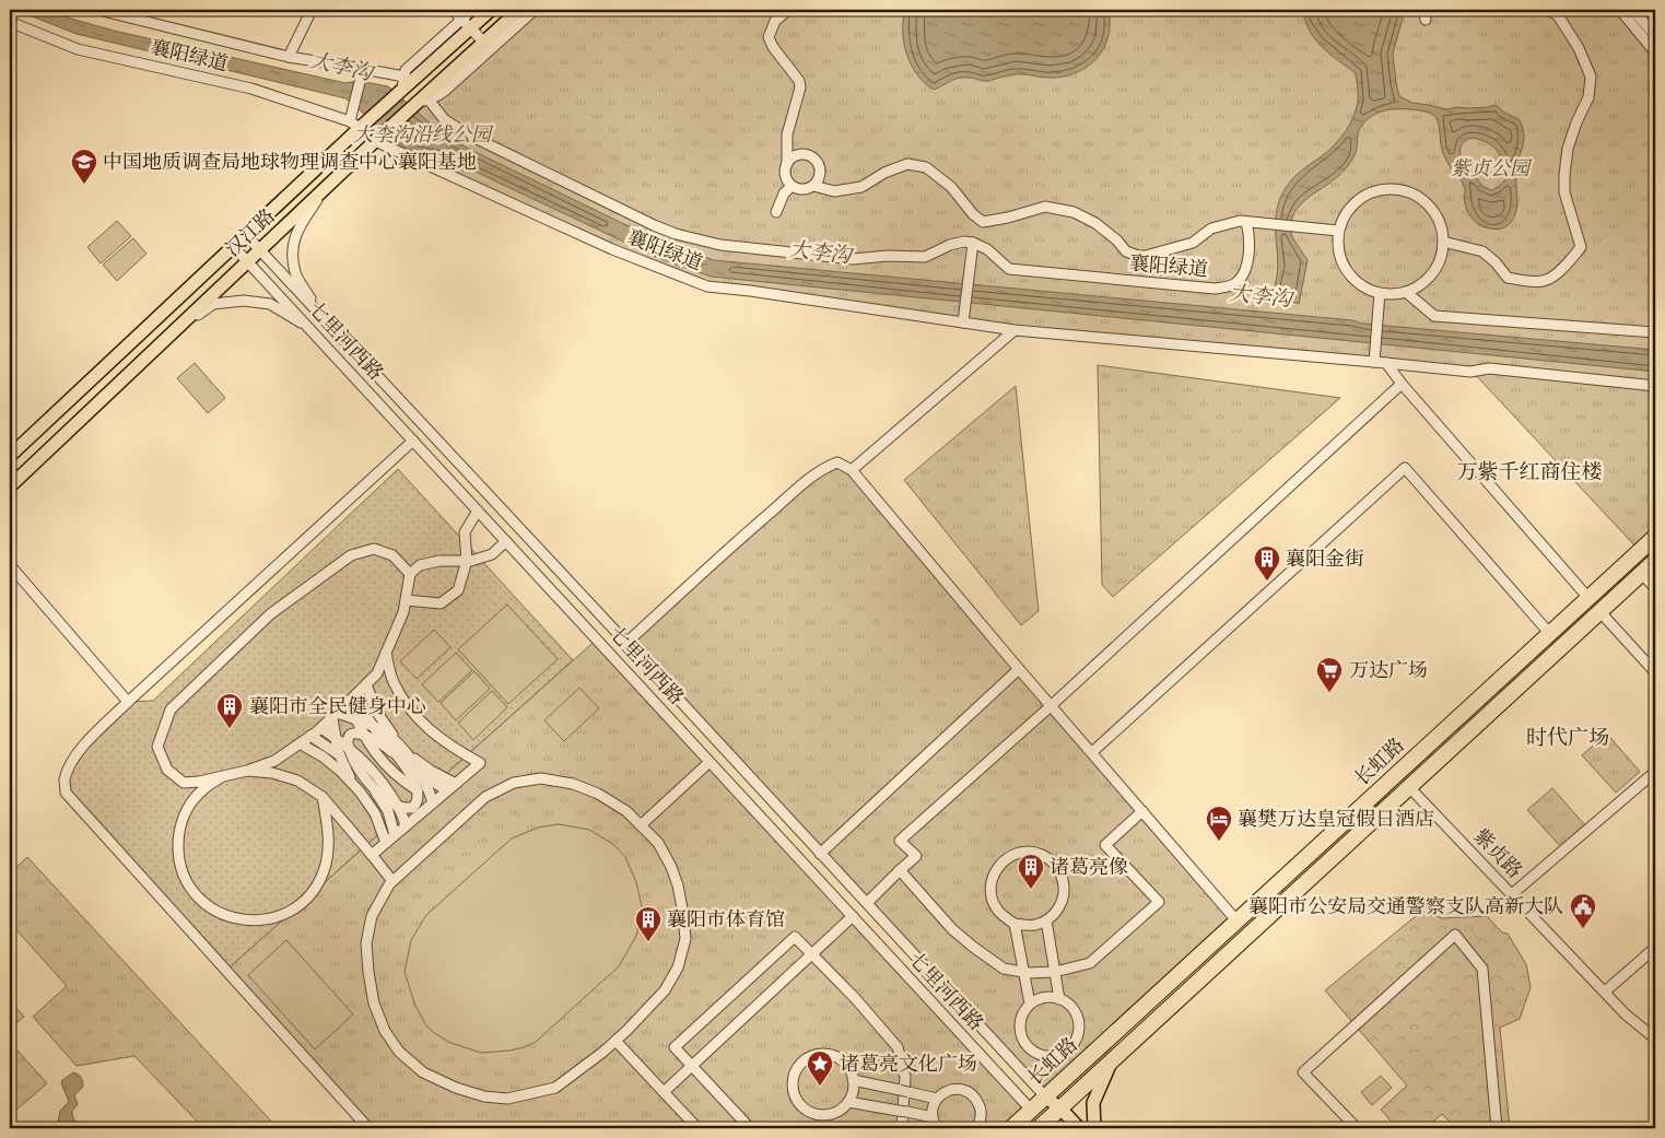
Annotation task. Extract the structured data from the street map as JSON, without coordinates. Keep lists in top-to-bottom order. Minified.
{"streets":{"highway":["长虹路"],"main road":["汉江路"],"street":["襄阳绿道","七里河西路","紫贞路"]},"crossings":[["襄阳绿道","汉江路"],["汉江路","七里河西路"],["七里河西路","长虹路"],["长虹路","紫贞路"]],"districts":["万紫千红商住楼","时代广场"],"water":["大李沟"],"parks":["大李沟沿线公园","紫贞公园"],"places":{"school or university":["中国地质调查局地球物理调查中心襄阳基地"],"building":["襄阳金街","襄阳市全民健身中心","诸葛亮像","襄阳市体育馆"],"supermarket":["万达广场"],"hotel":["襄樊万达皇冠假日酒店"],"public building":["襄阳市公安局交通警察支队高新大队"],"place":["诸葛亮文化广场"]}}
